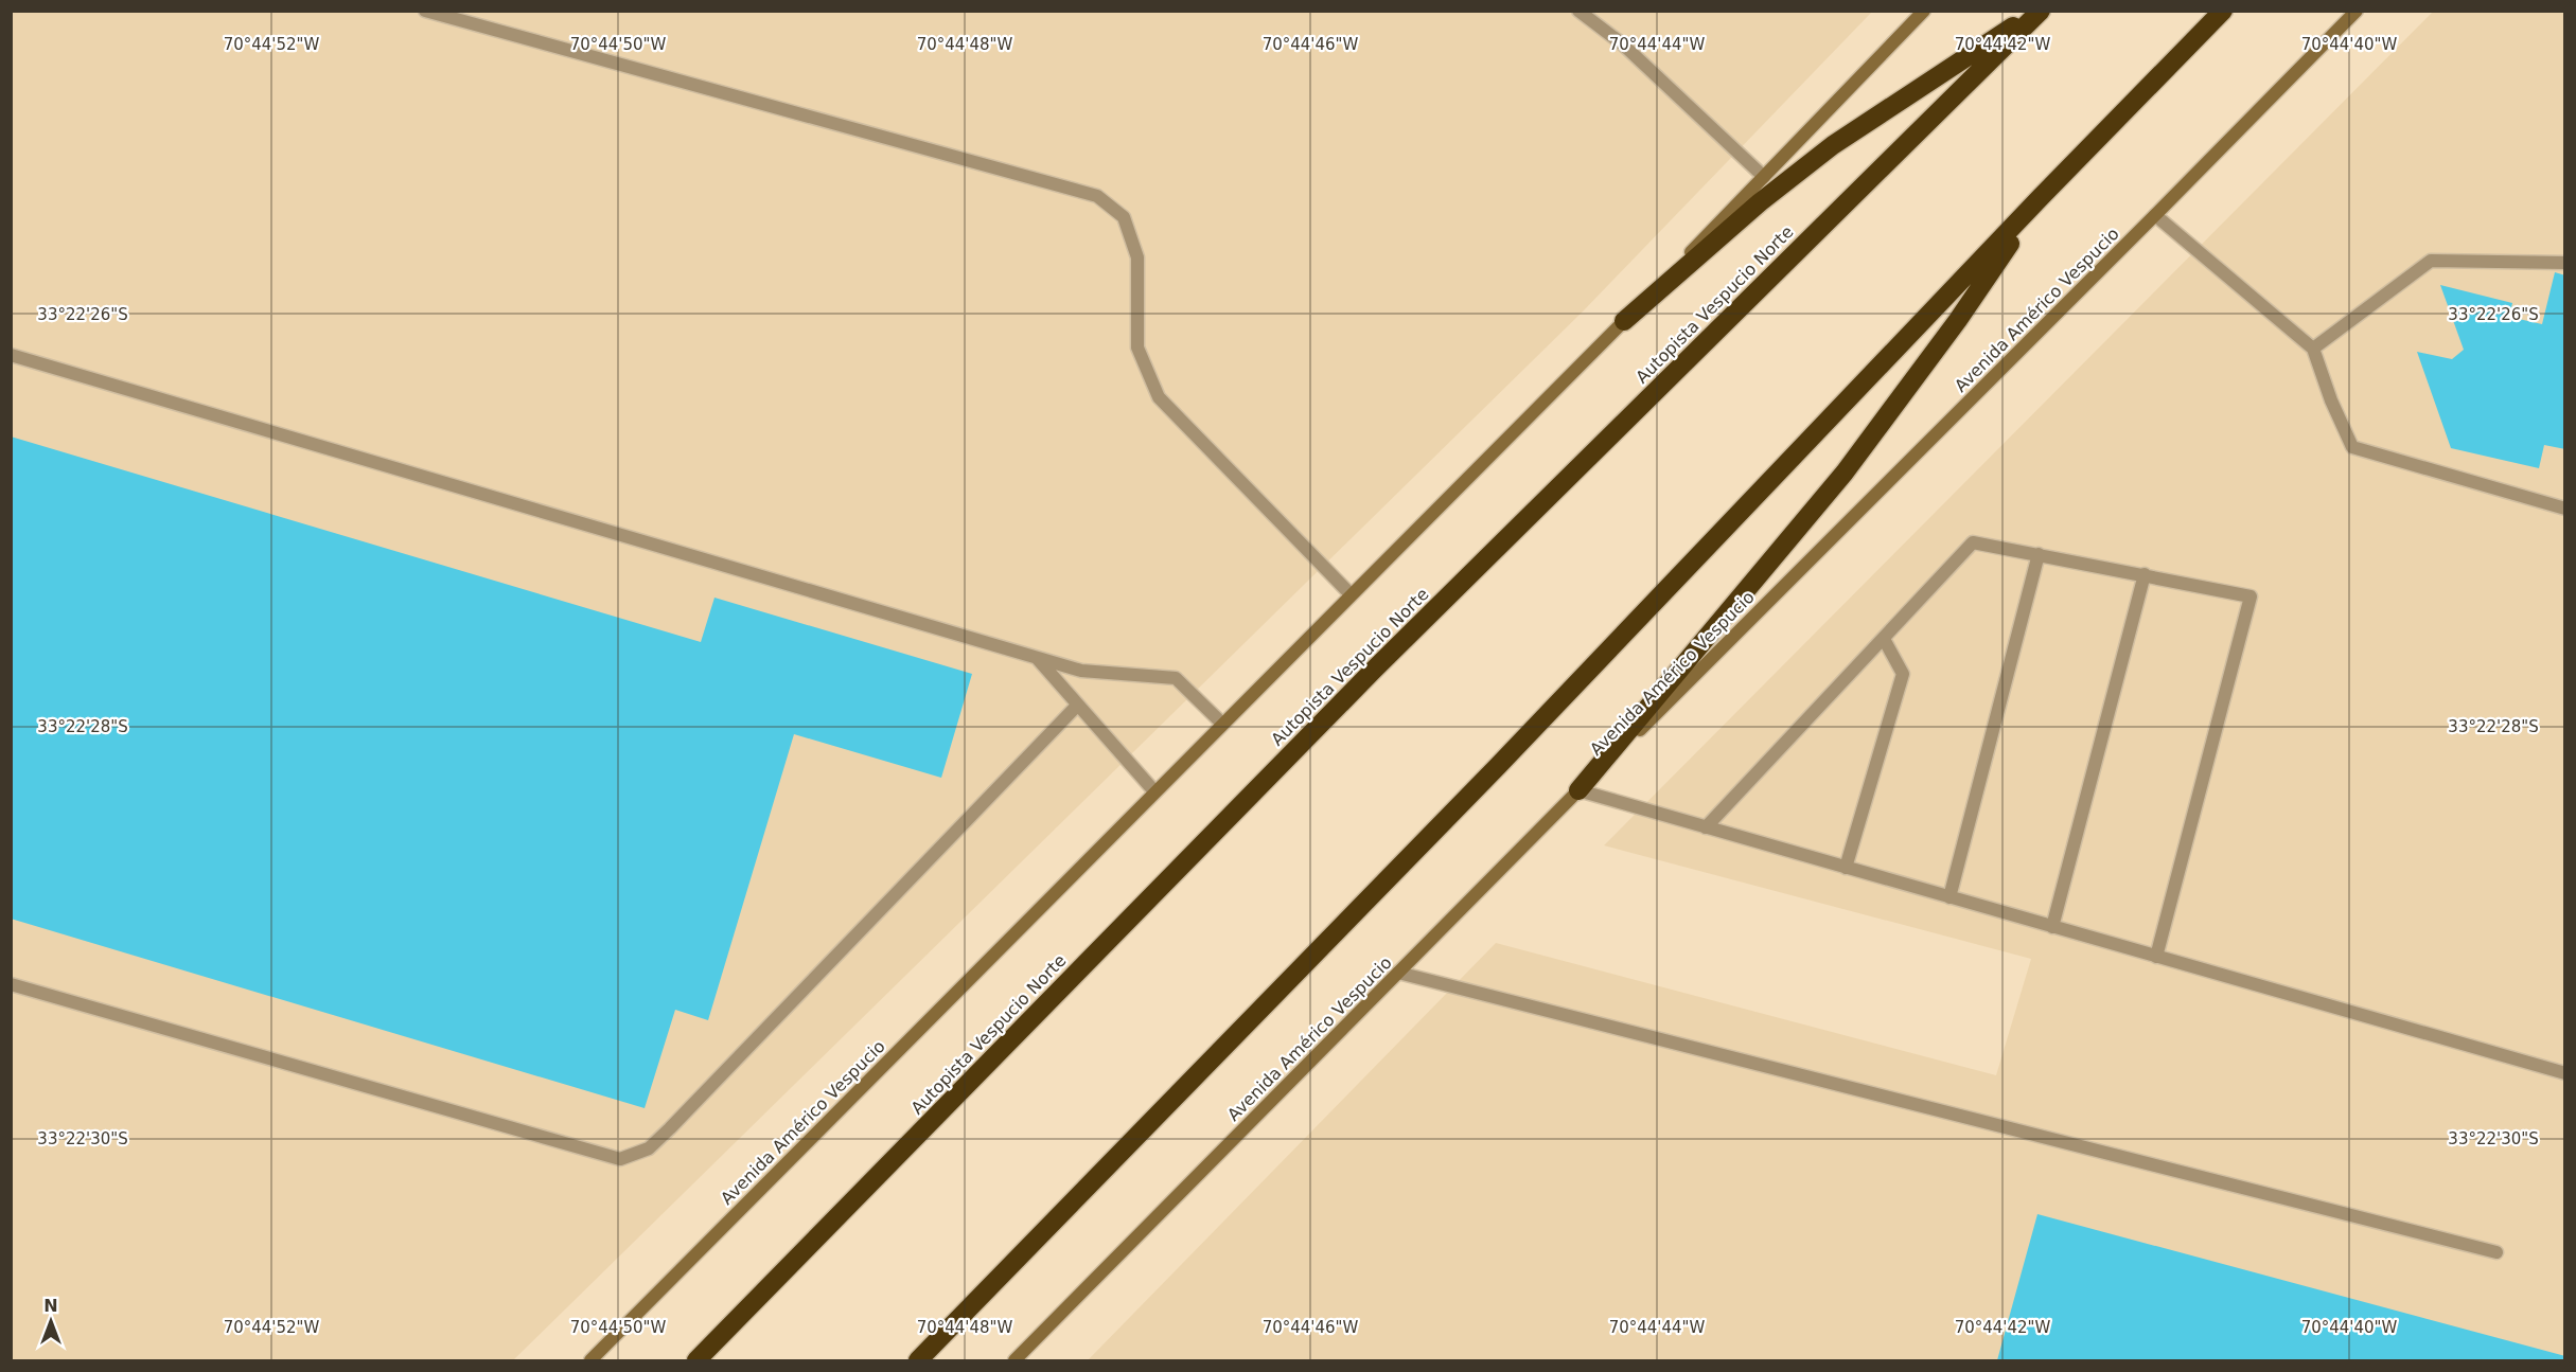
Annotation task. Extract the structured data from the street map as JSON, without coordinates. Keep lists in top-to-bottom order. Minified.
{"streets":{"highway":["Autopista Vespucio Norte"],"main road":["Avenida Américo Vespucio"]},"north":"top","coordinates":["70°44'52\"W","70°44'50\"W","70°44'48\"W","70°44'46\"W","70°44'44\"W","70°44'42\"W","70°44'40\"W","33°22'26\"S","33°22'28\"S","33°22'30\"S"]}
